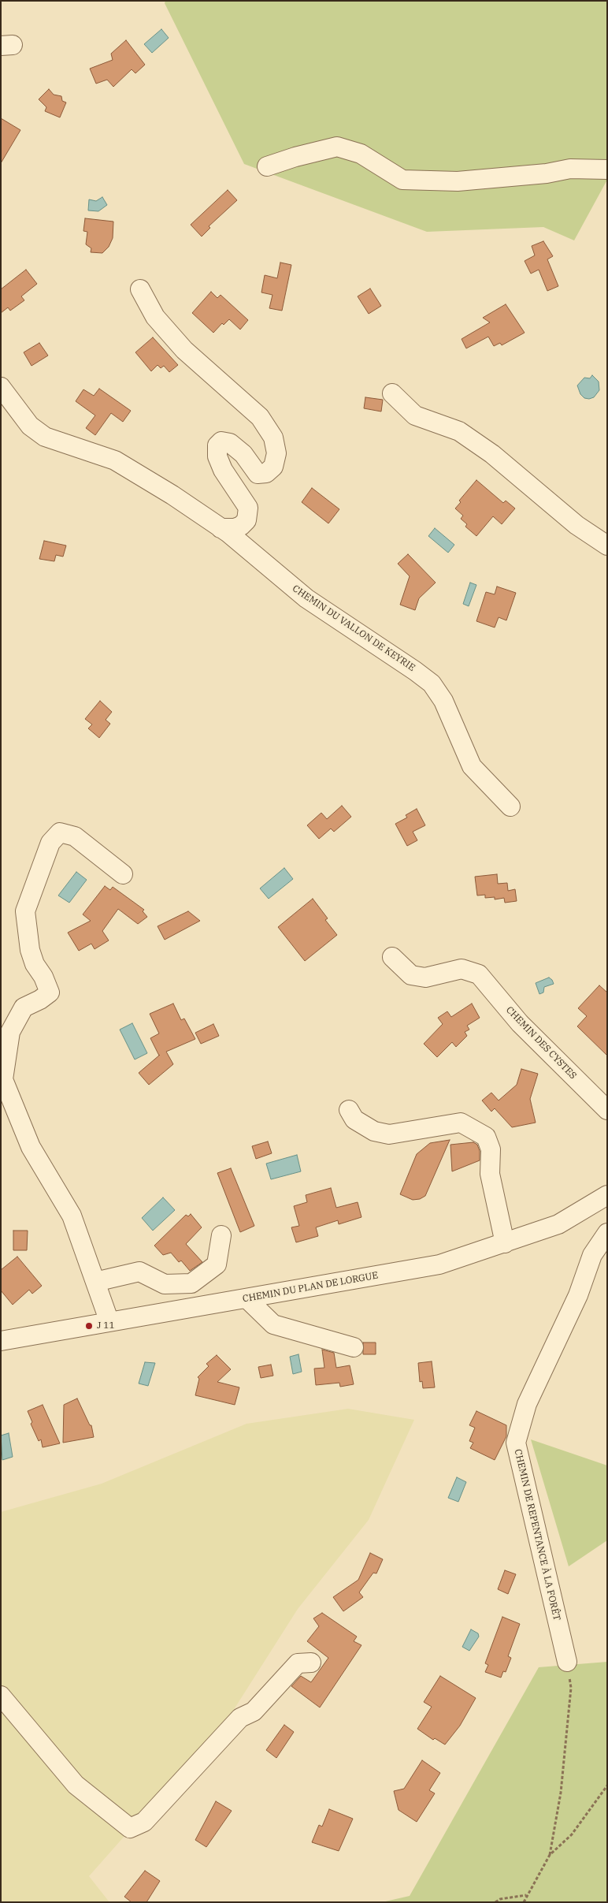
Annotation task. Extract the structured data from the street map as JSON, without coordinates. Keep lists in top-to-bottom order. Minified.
{"streets":{"street":["CHEMIN DU VALLON DE KEYRIE","CHEMIN DES CYSTES","CHEMIN DU PLAN DE LORGUE","CHEMIN DE REPENTANCE À LA FORÊT"]},"places":["J 11"]}
